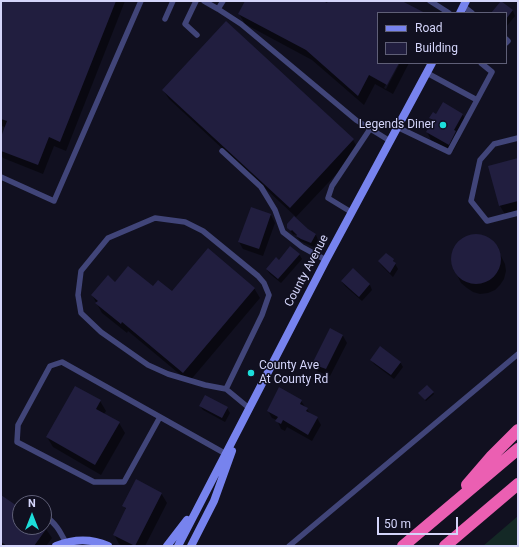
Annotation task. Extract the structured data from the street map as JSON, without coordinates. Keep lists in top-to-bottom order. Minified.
{"streets":{"main road":["County Avenue"]},"places":["Legends Diner","County Ave At County Rd"],"legend":["Road","Building"],"scale_bar":"50 m","north":"top"}
